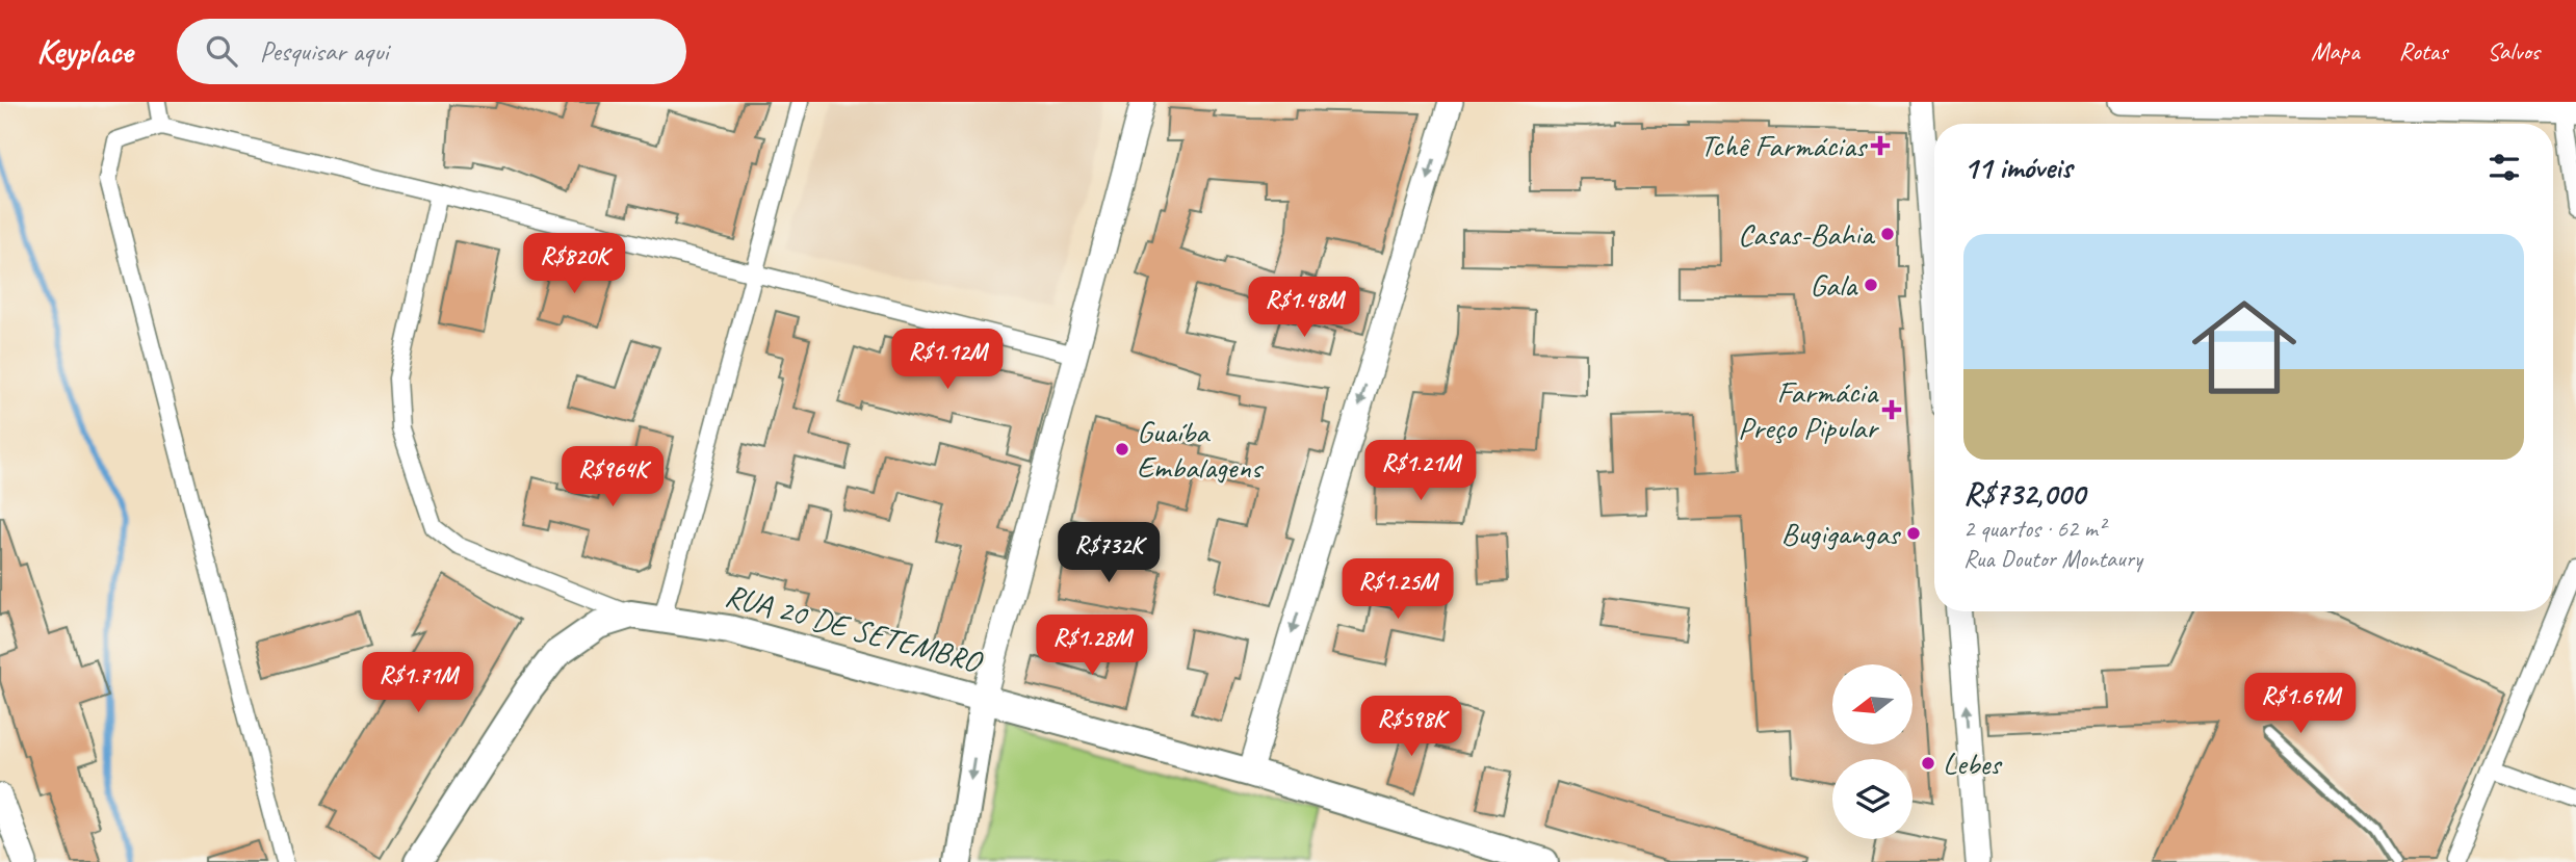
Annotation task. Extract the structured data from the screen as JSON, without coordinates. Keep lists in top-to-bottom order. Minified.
{"streets":{"main road":["RUA 20 DE SETEMBRO"]},"places":{"health":["Tchê Farmácias","Farmácia Preço Pipular"],"other":["Casas-Bahia","Gala","Guaíba Embalagens","Bugigangas","Lebes"]},"north":"left","page":{"header":"Keyplace","search":"Pesquisar aqui","nav":["Mapa","Rotas","Salvos"],"heading":"11 imóveis","list":[{"name":"R$732,000","note":"2 quartos · 62 m² · Rua Doutor Montaury"}],"price":["R$820K","R$1.48M","R$1.12M","R$1.21M","R$964K","R$732K","R$1.25M","R$1.28M","R$1.71M","R$1.69M","R$598K"]}}
